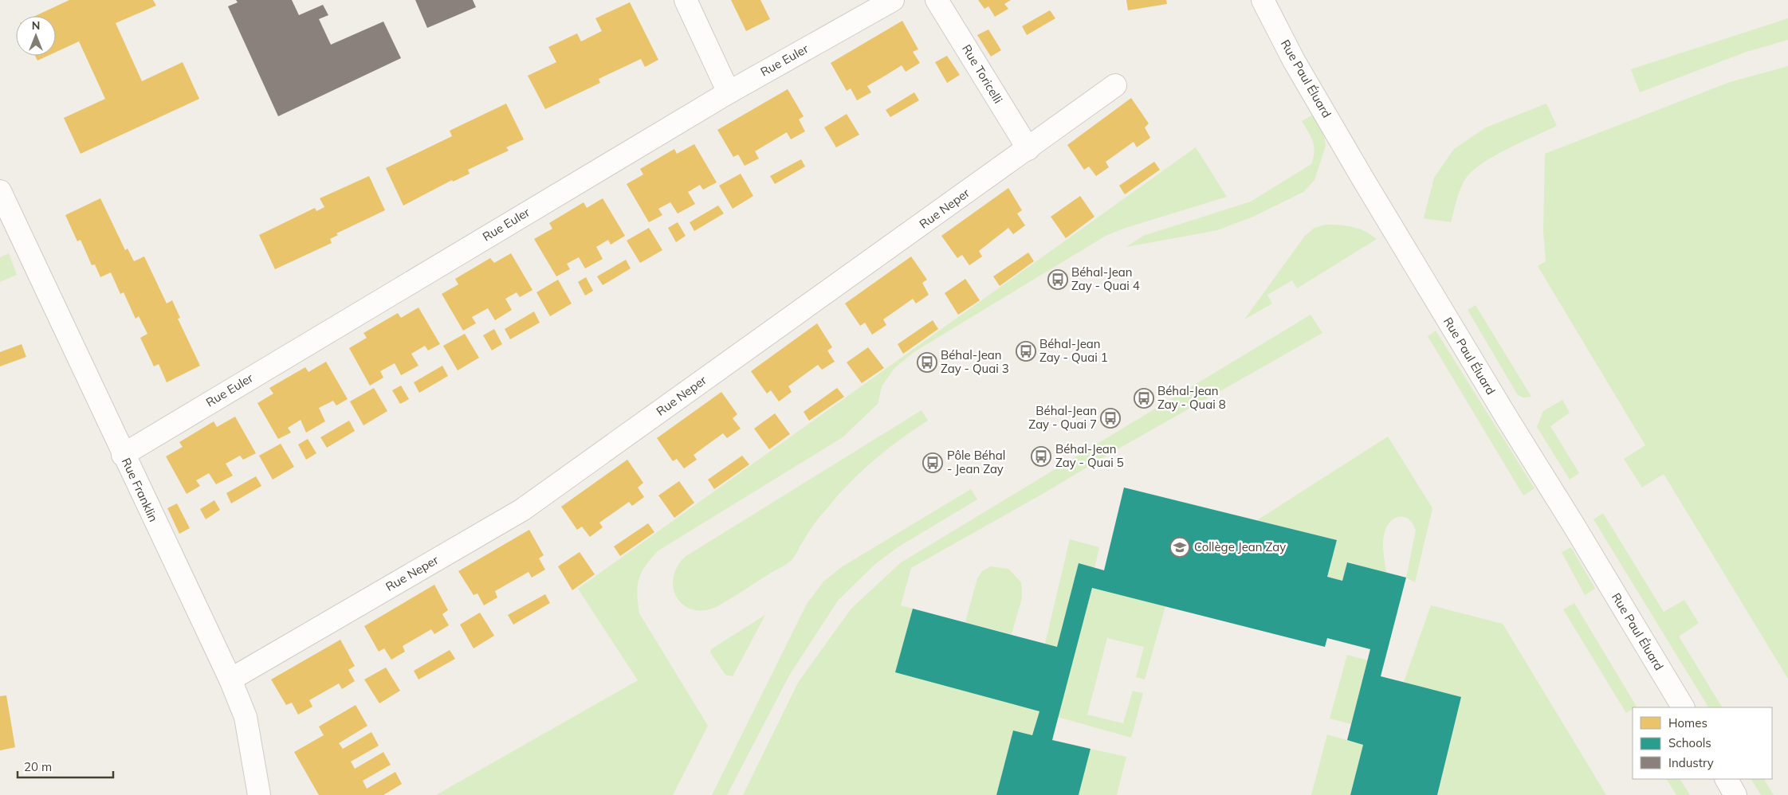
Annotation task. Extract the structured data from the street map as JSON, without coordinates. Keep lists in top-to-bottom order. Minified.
{"streets":{"street":["Rue Euler","Rue Toricelli","Rue Paul Éluard","Rue Neper","Rue Franklin"]},"crossings":[["Rue Euler","Rue Franklin"],["Rue Toricelli","Rue Neper"],["Rue Neper","Rue Franklin"]],"places":{"bus stop":["Béhal-Jean Zay - Quai 4","Béhal-Jean Zay - Quai 1","Béhal-Jean Zay - Quai 3","Béhal-Jean Zay - Quai 8","Béhal-Jean Zay - Quai 7","Béhal-Jean Zay - Quai 5","Pôle Béhal - Jean Zay"],"school or university":["Collège Jean Zay"]},"legend":["Homes","Schools","Industry"],"scale_bar":"20 m","north":"top"}
